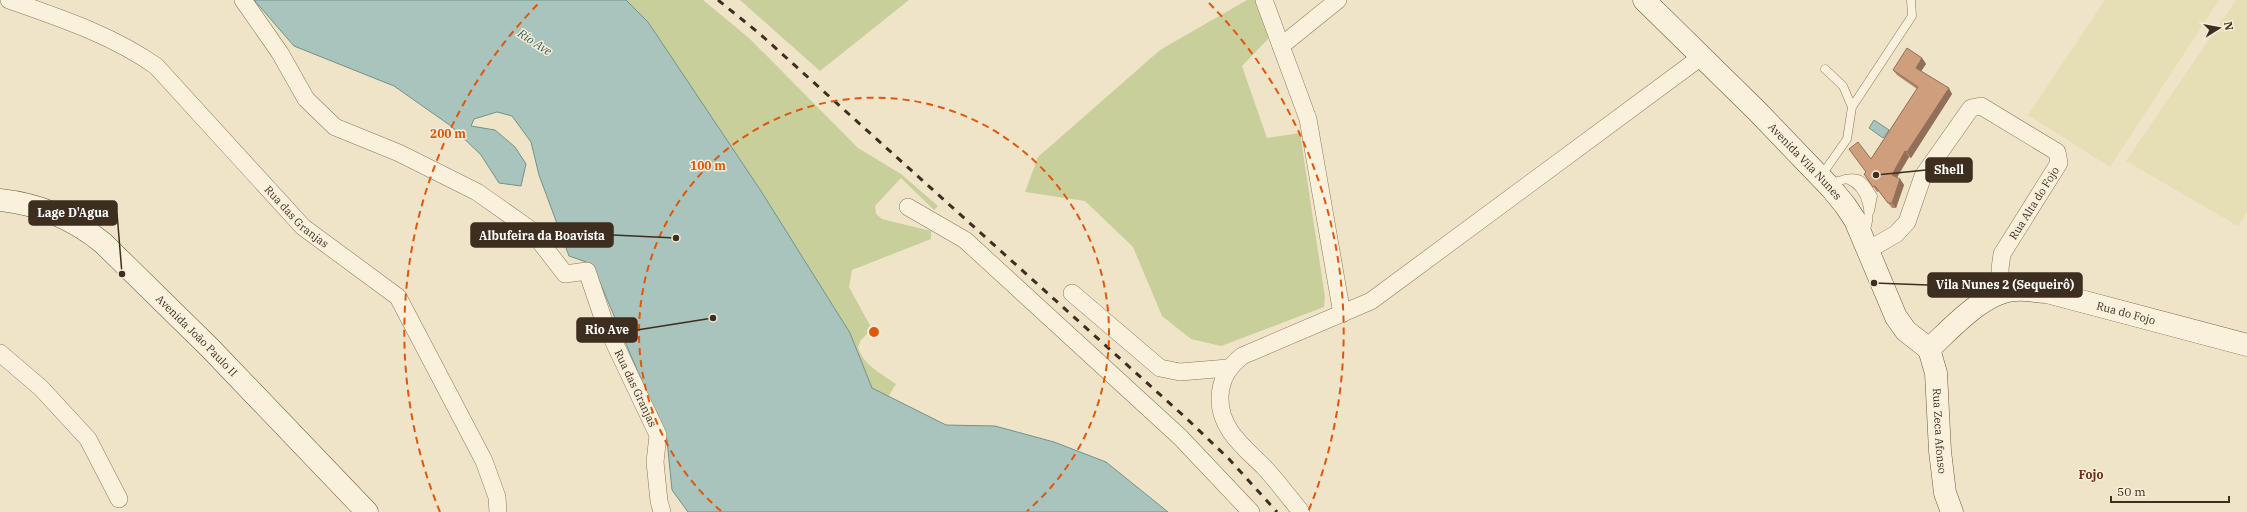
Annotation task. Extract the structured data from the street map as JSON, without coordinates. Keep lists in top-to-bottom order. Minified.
{"streets":{"street":["Avenida Vila Nunes","Rua Alta do Fojo","Rua das Granjas","Rua do Fojo","Avenida João Paulo II","Rua Zeca Afonso"]},"crossings":[["Avenida Vila Nunes","Rua Alta do Fojo"],["Avenida Vila Nunes","Rua do Fojo"],["Avenida Vila Nunes","Rua Zeca Afonso"],["Rua Alta do Fojo","Rua do Fojo"],["Rua do Fojo","Rua Zeca Afonso"]],"districts":["Fojo"],"water":["Rio Ave"],"places":["Shell","Albufeira da Boavista","Lage D'Agua","Vila Nunes 2 (Sequeirô)","Rio Ave"],"scale_bar":"50 m","north":"right","rings":["200 m","100 m"]}
